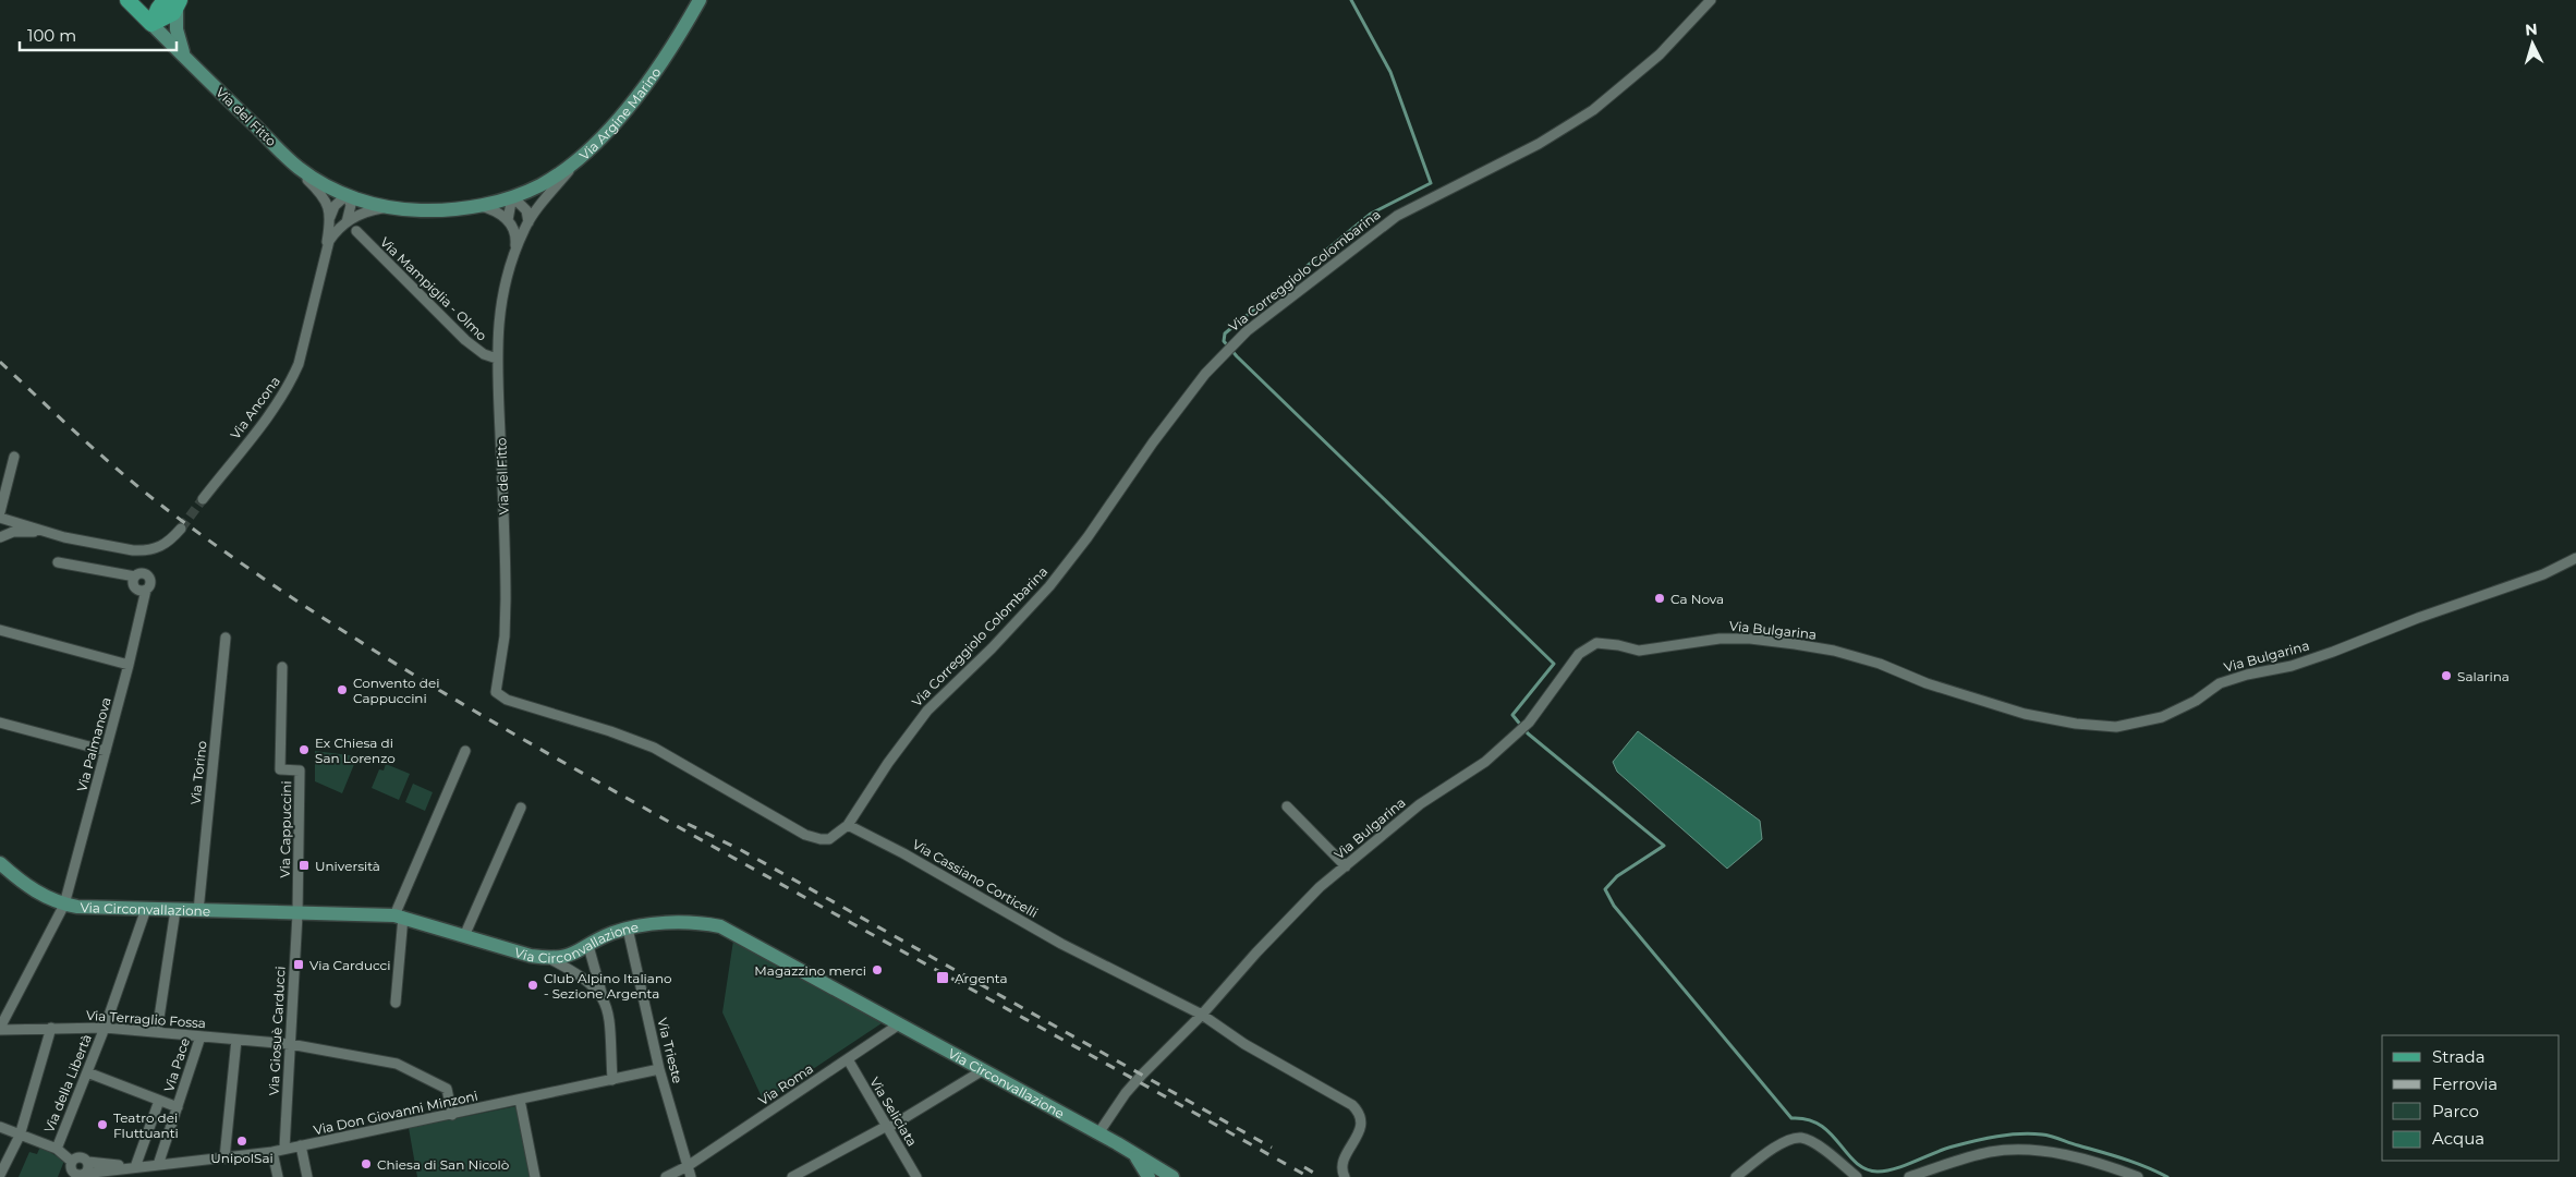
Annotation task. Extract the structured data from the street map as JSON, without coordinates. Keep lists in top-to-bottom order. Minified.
{"streets":{"main road":["Via del Fitto"],"street":["Via Argine Marino","Via Correggiolo Colombarina","Via Mampiglia - Olmo","Via Ancona","Via Bulgarina","Via Palmanova","Via Torino","Via Cappuccini","Via Cassiano Corticelli","Via Circonvallazione","Via Terraglio Fossa","Via Giosuè Carducci","Via Trieste","Via Pace","Via della Libertà","Via Roma","Via Seliciata","Via Don Giovanni Minzoni"]},"crossings":[["Via Argine Marino","Via del Fitto"],["Via del Fitto","Via Correggiolo Colombarina"],["Via del Fitto","Via Mampiglia - Olmo"],["Via del Fitto","Via Ancona"],["Via del Fitto","Via Cassiano Corticelli"],["Via Correggiolo Colombarina","Via Cassiano Corticelli"],["Via Bulgarina","Via Cassiano Corticelli"],["Via Bulgarina","Via Circonvallazione"],["Via Palmanova","Via Circonvallazione"],["Via Palmanova","Via Terraglio Fossa"],["Via Torino","Via Circonvallazione"],["Via Cappuccini","Via Circonvallazione"],["Via Cappuccini","Via Giosuè Carducci"],["Via Circonvallazione","Via Giosuè Carducci"],["Via Circonvallazione","Via Trieste"],["Via Circonvallazione","Via della Libertà"],["Via Circonvallazione","Via Roma"],["Via Terraglio Fossa","Via Giosuè Carducci"],["Via Terraglio Fossa","Via Pace"],["Via Terraglio Fossa","Via della Libertà"],["Via Terraglio Fossa","Via Don Giovanni Minzoni"],["Via Giosuè Carducci","Via Don Giovanni Minzoni"],["Via Trieste","Via Roma"],["Via Trieste","Via Don Giovanni Minzoni"],["Via Pace","Via Don Giovanni Minzoni"],["Via Roma","Via Seliciata"]],"places":{"other":["Ca Nova","Salarina","Convento dei Cappuccini","Ex Chiesa di San Lorenzo","Magazzino merci","Club Alpino Italiano - Sezione Argenta","Teatro dei Fluttuanti","UnipolSai","Chiesa di San Nicolò"],"transit":["Università","Via Carducci","Argenta"]},"legend":["Strada","Ferrovia","Parco","Acqua"],"scale_bar":"100 m","north":"top"}
